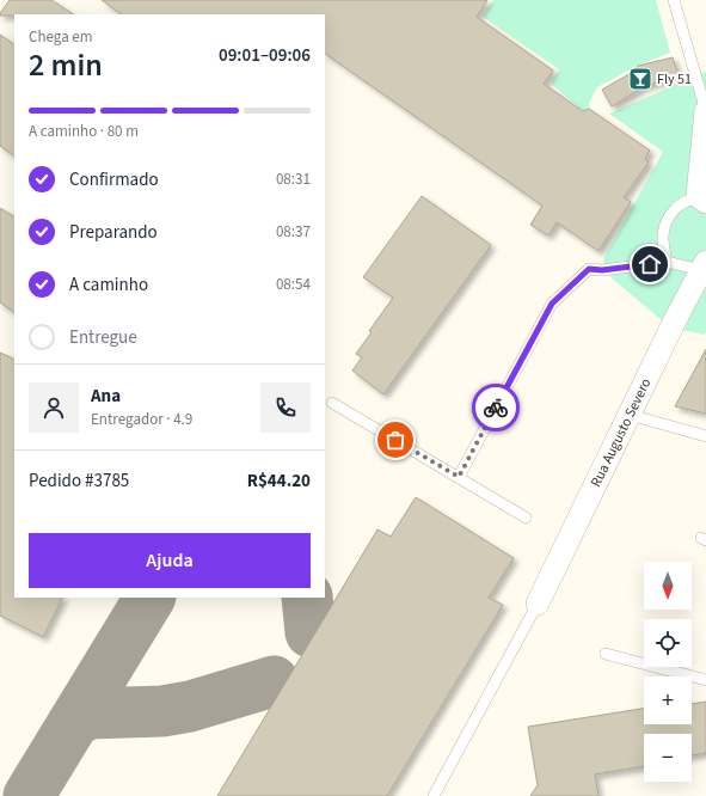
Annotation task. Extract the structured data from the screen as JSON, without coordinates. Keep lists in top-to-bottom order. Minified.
{"streets":{"street":["Rua Augusto Severo"]},"places":{"bar":["Fly 51"]},"north":"bottom","page":{"heading":["2 min","Chega em","09:01–09:06"],"panel":["Ana","Entregador · 4.9","Pedido #3785","R$44.20"],"bar":"A caminho · 80 m","list":[["Confirmado","08:31"],["Preparando","08:37"],["A caminho","08:54"],"Entregue"],"buttons":"Ajuda","map_buttons":["+","−"]}}
